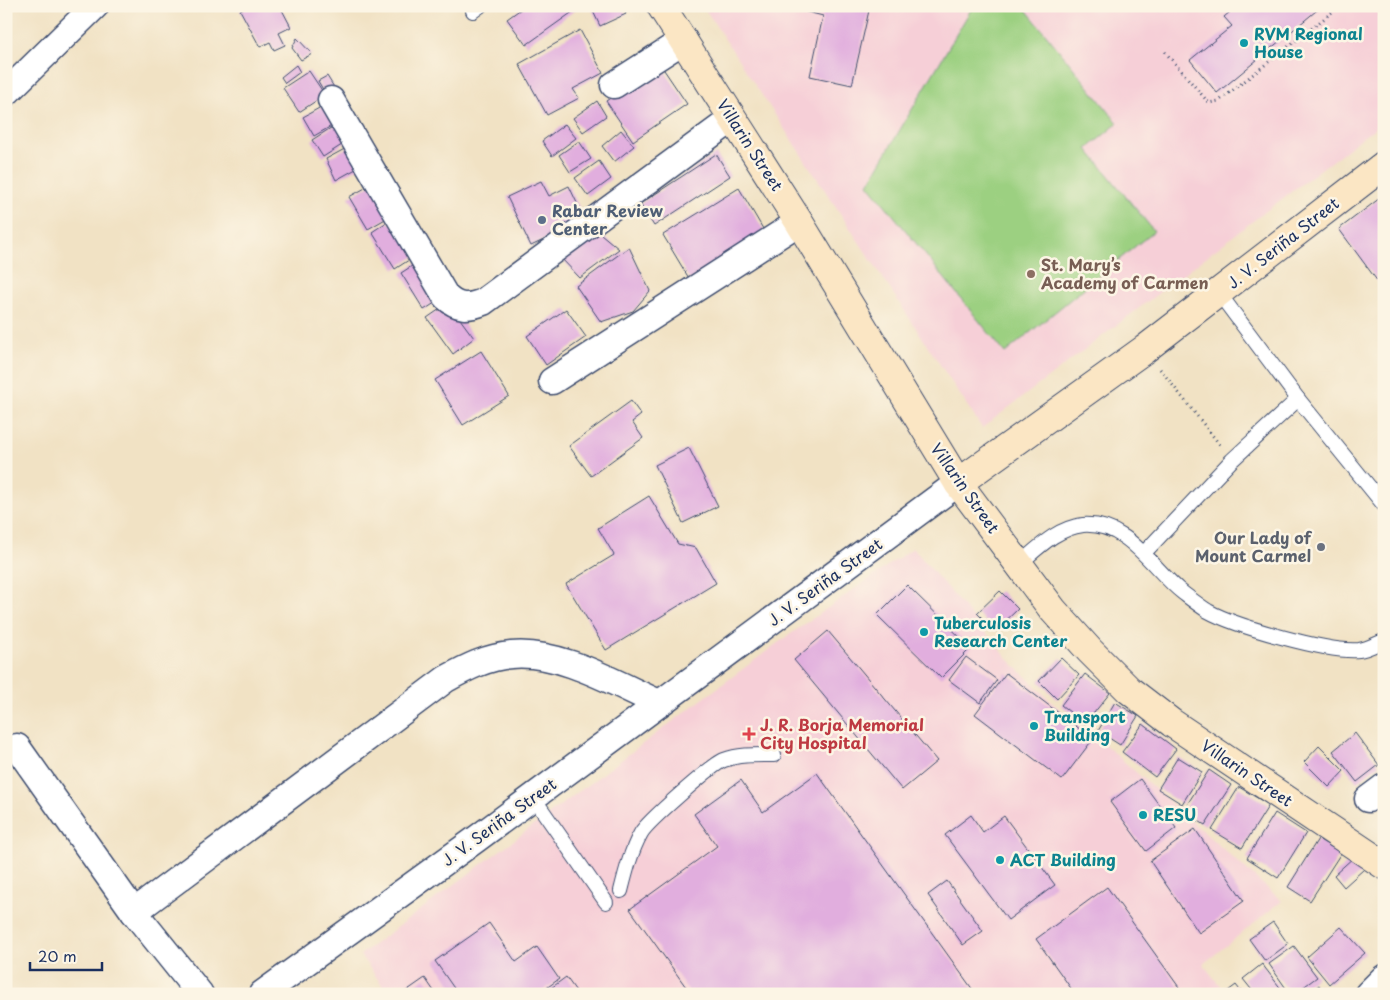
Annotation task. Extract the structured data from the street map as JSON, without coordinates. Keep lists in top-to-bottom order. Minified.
{"streets":{"main road":["Villarin Street","J. V. Seriña Street"]},"crossings":[["Villarin Street","J. V. Seriña Street"]],"places":{"other":["RVM Regional House","Rabar Review Center","St. Mary’s Academy of Carmen","Our Lady of Mount Carmel","Tuberculosis Research Center","Transport Building","RESU","ACT Building"],"health":["J. R. Borja Memorial City Hospital"]},"scale_bar":"20 m"}
